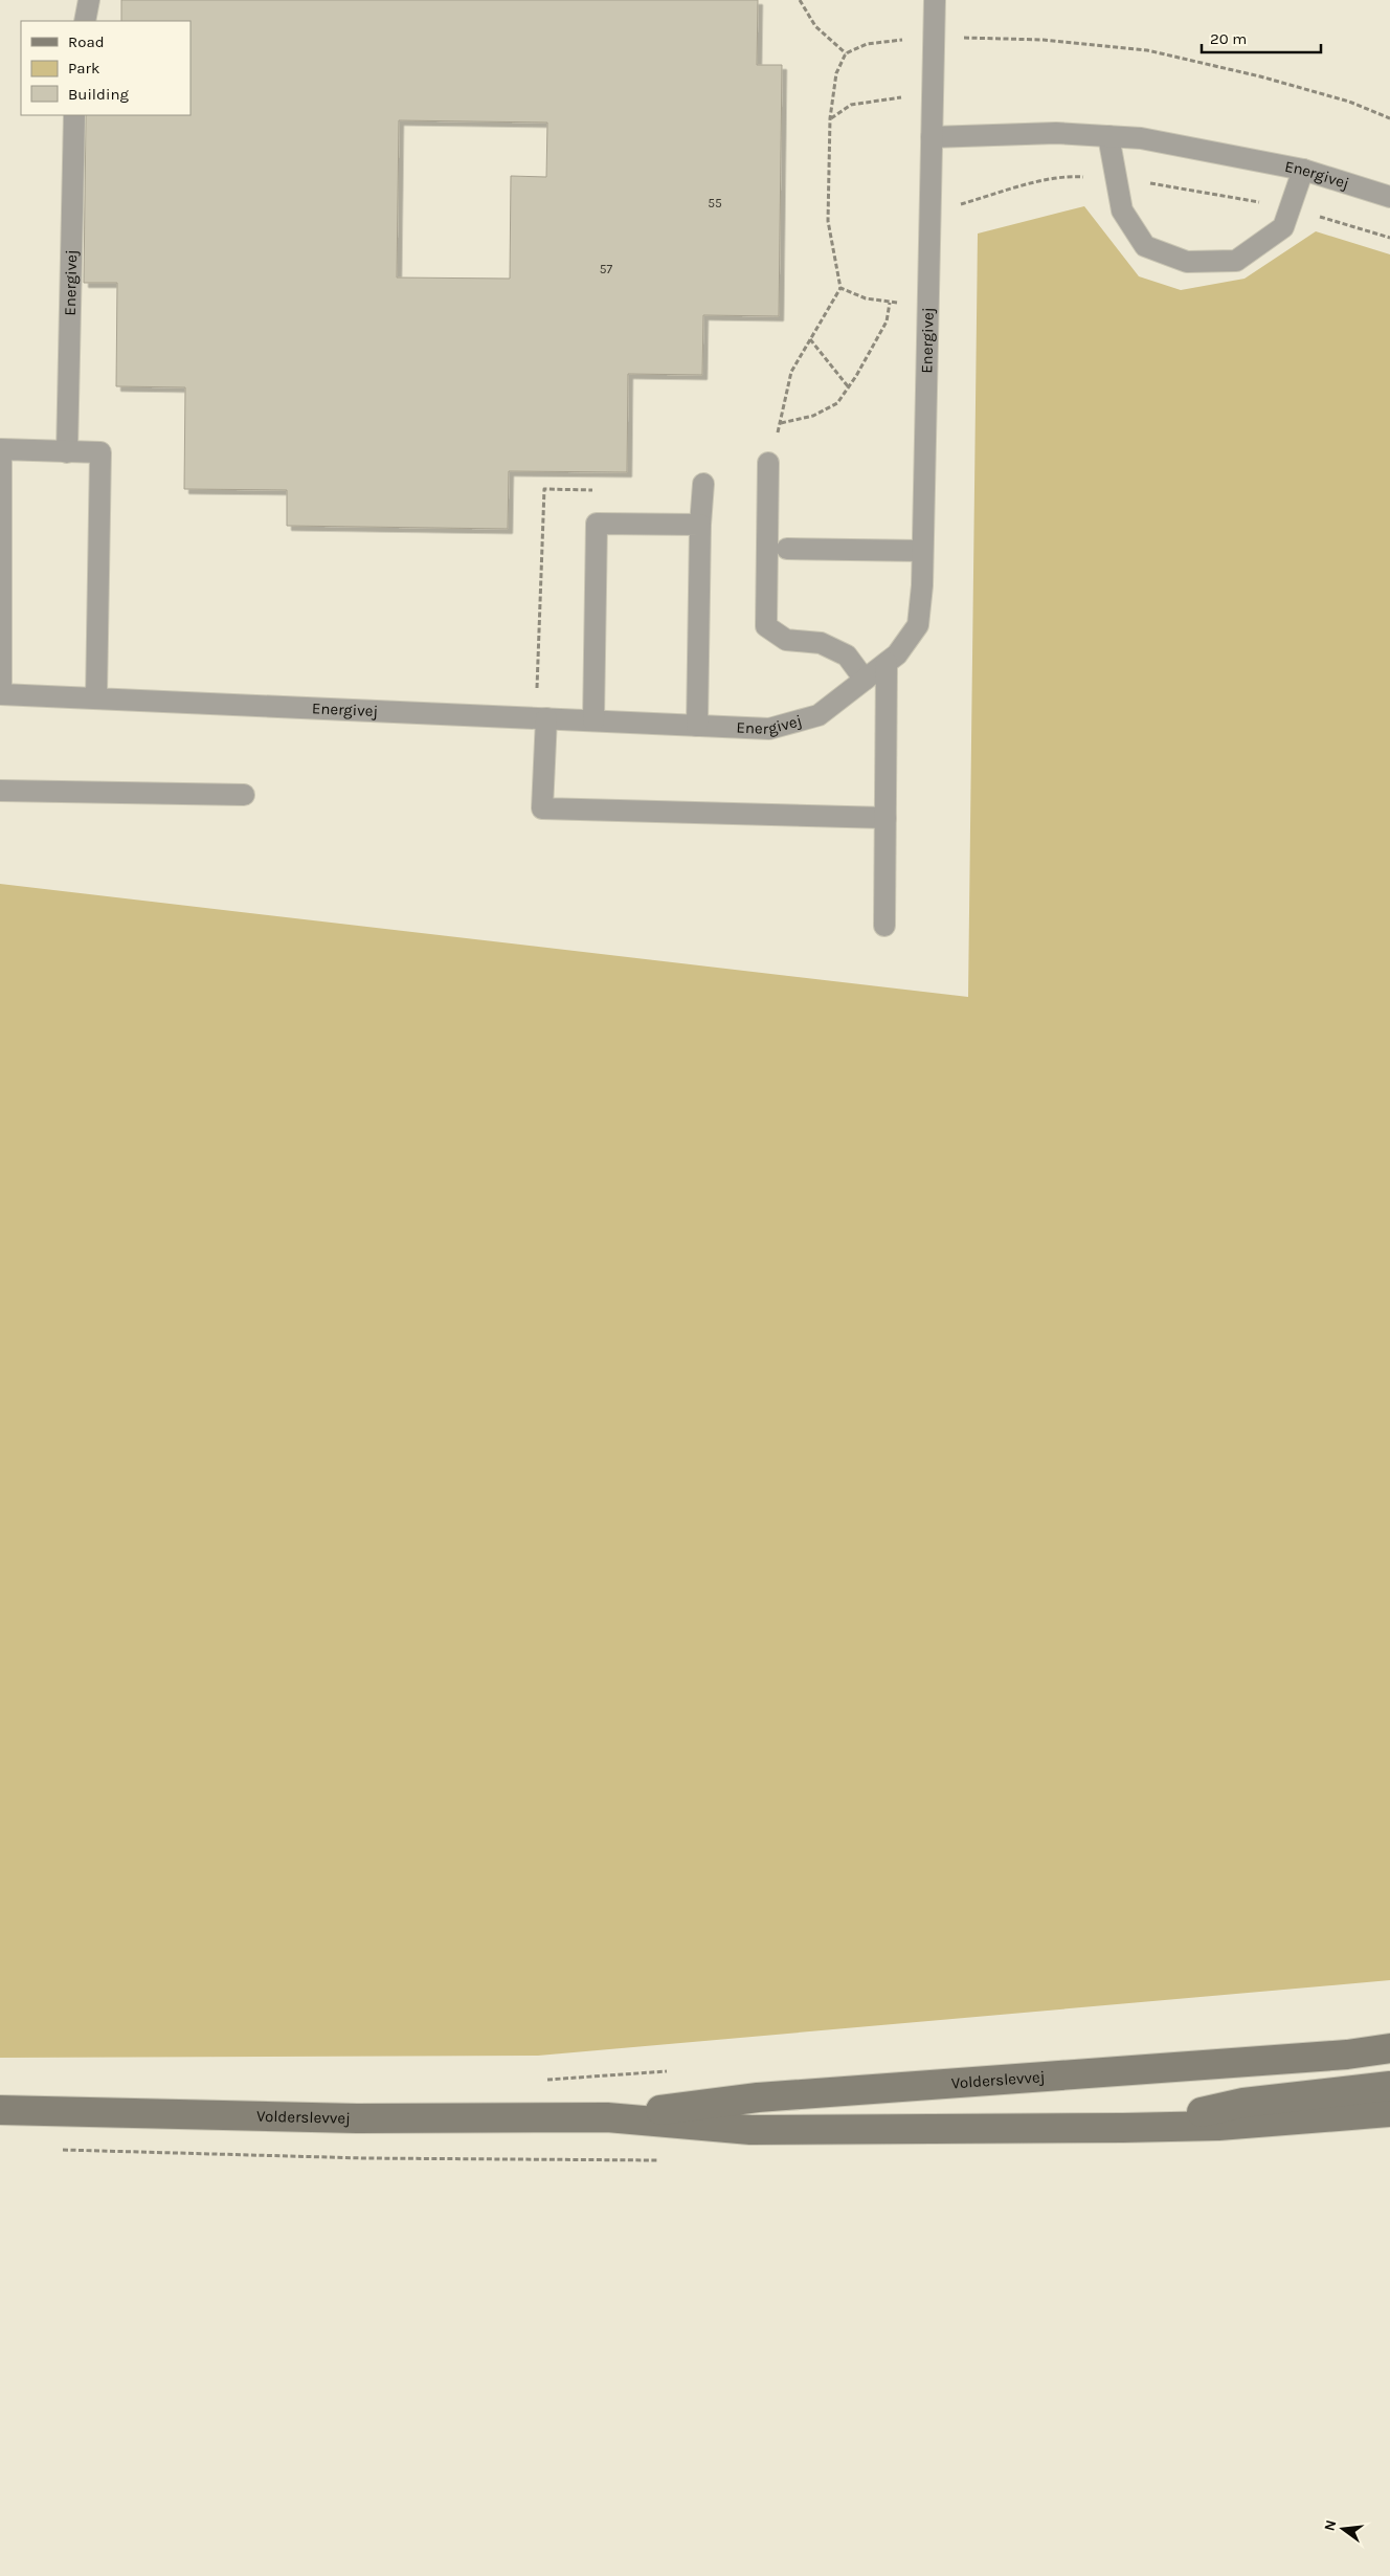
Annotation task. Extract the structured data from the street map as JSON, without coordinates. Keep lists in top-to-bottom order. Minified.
{"streets":{"street":["Volderslevvej"],"lane":["Energivej"]},"house_numbers":["55","57"],"legend":["Road","Park","Building"],"scale_bar":"20 m","north":"left"}
